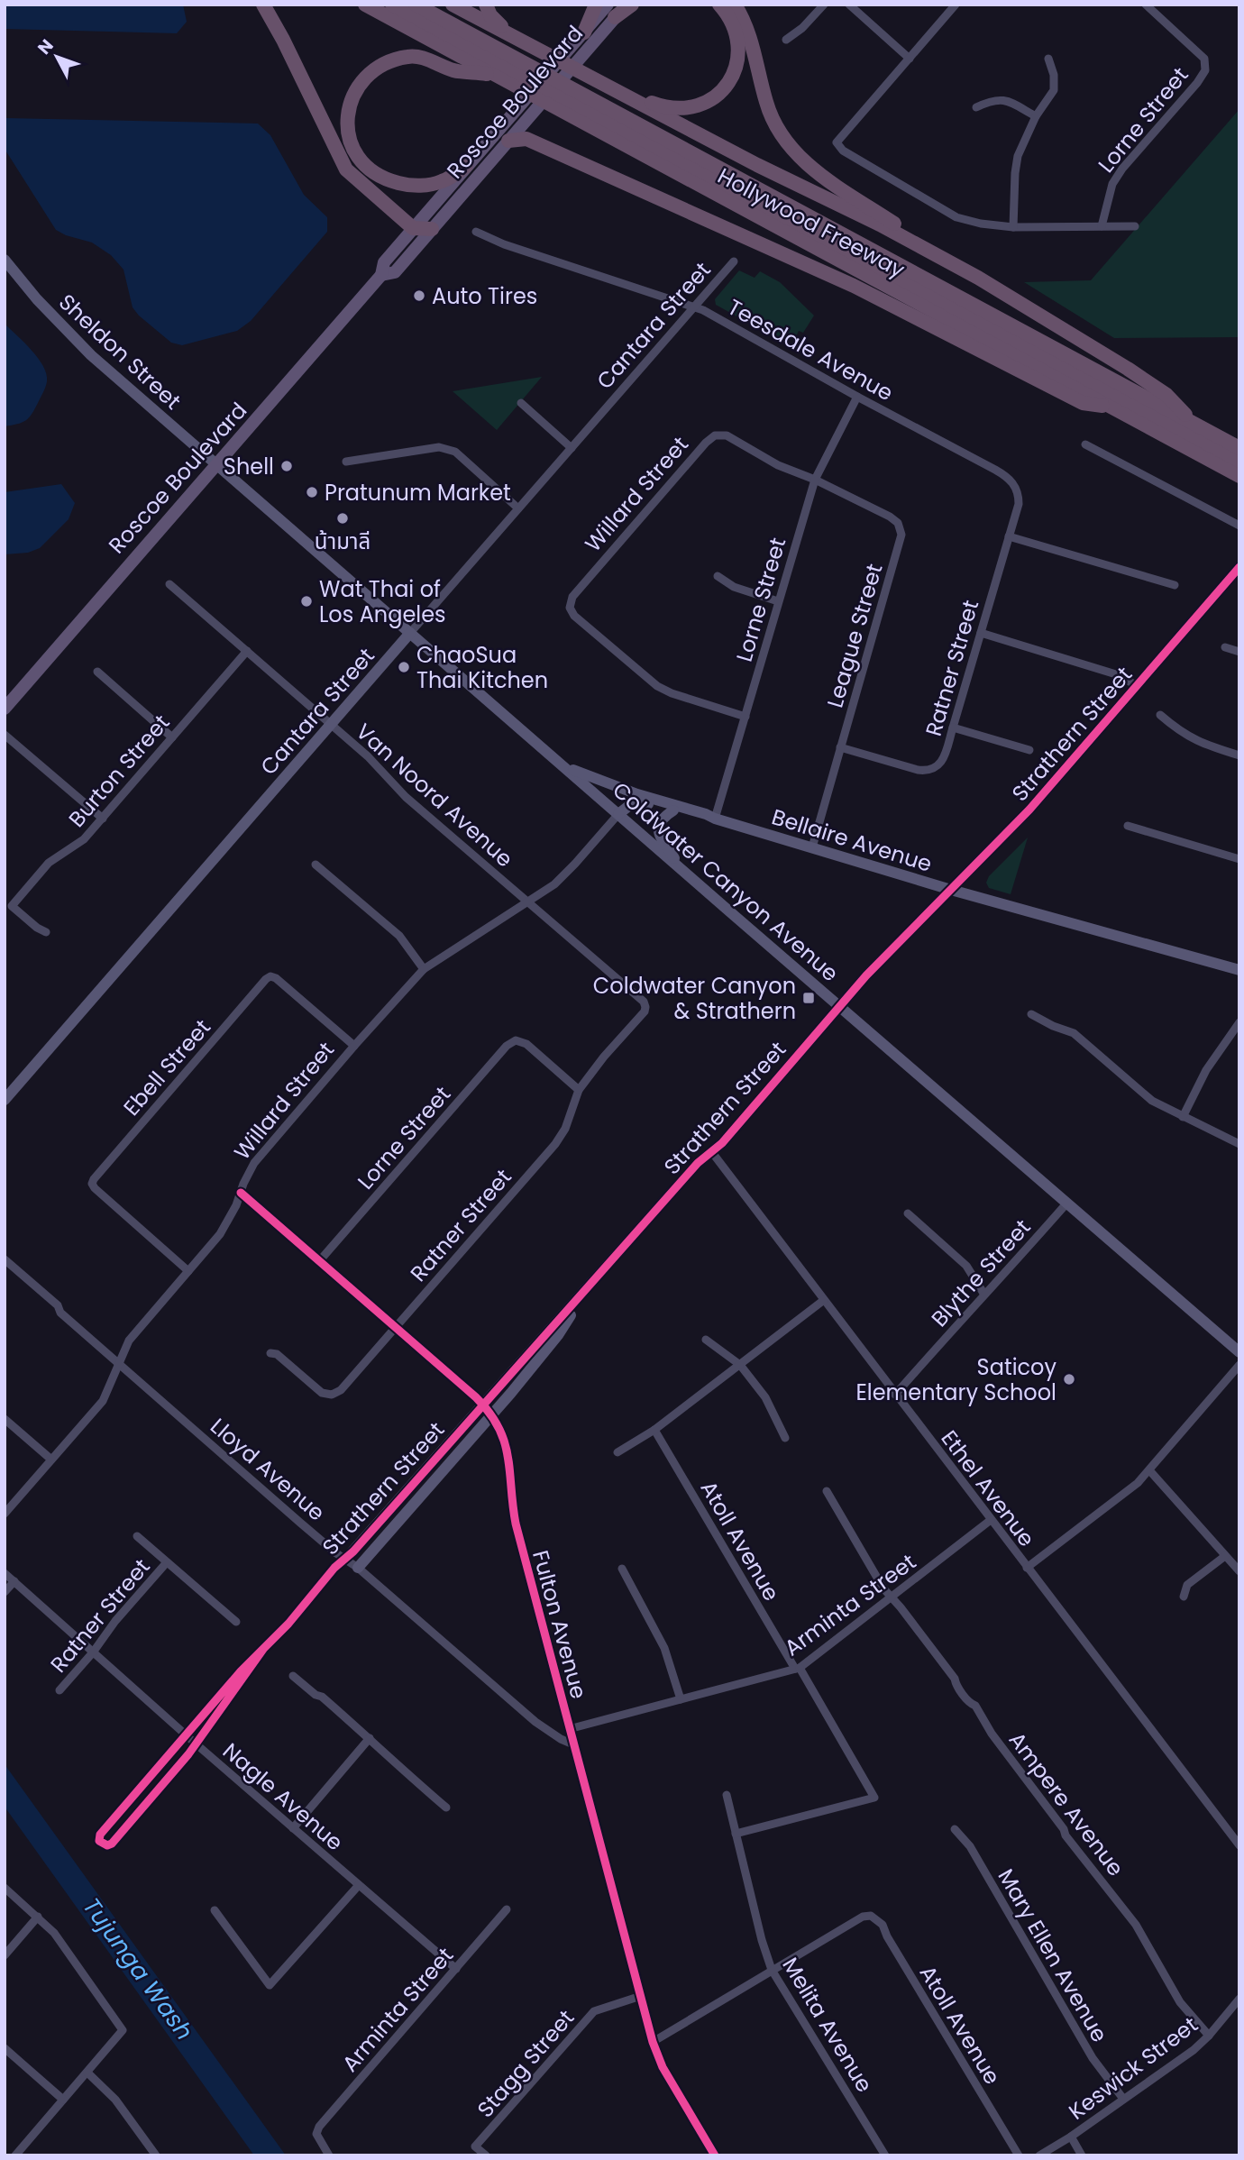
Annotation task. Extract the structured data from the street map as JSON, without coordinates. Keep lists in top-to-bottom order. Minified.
{"streets":{"highway":["Hollywood Freeway"],"main road":["Roscoe Boulevard"],"street":["Lorne Street","Cantara Street","Teesdale Avenue","Sheldon Street","Willard Street","League Street","Ratner Street","Strathern Street","Burton Street","Van Noord Avenue","Bellaire Avenue","Coldwater Canyon Avenue","Ebell Street","Blythe Street","Lloyd Avenue","Ethel Avenue","Atoll Avenue","Arminta Street","Fulton Avenue","Nagle Avenue","Ampere Avenue","Mary Ellen Avenue","Melita Avenue","Stagg Street","Keswick Street"]},"crossings":[["Roscoe Boulevard","Sheldon Street"],["Roscoe Boulevard","Coldwater Canyon Avenue"],["Lorne Street","Teesdale Avenue"],["Lorne Street","Willard Street"],["Lorne Street","League Street"],["Lorne Street","Ratner Street"],["Lorne Street","Bellaire Avenue"],["Lorne Street","Fulton Avenue"],["Cantara Street","Teesdale Avenue"],["Cantara Street","Van Noord Avenue"],["Cantara Street","Coldwater Canyon Avenue"],["Teesdale Avenue","Ratner Street"],["Sheldon Street","Coldwater Canyon Avenue"],["Willard Street","League Street"],["Willard Street","Van Noord Avenue"],["Willard Street","Coldwater Canyon Avenue"],["Willard Street","Ebell Street"],["Willard Street","Lloyd Avenue"],["Willard Street","Fulton Avenue"],["League Street","Ratner Street"],["League Street","Bellaire Avenue"],["Ratner Street","Van Noord Avenue"],["Ratner Street","Fulton Avenue"],["Ratner Street","Nagle Avenue"],["Strathern Street","Bellaire Avenue"],["Strathern Street","Coldwater Canyon Avenue"],["Strathern Street","Lloyd Avenue"],["Strathern Street","Ethel Avenue"],["Strathern Street","Fulton Avenue"],["Strathern Street","Nagle Avenue"],["Burton Street","Van Noord Avenue"],["Bellaire Avenue","Coldwater Canyon Avenue"],["Coldwater Canyon Avenue","Blythe Street"],["Blythe Street","Ethel Avenue"],["Lloyd Avenue","Fulton Avenue"],["Ethel Avenue","Arminta Street"],["Atoll Avenue","Arminta Street"],["Atoll Avenue","Melita Avenue"],["Arminta Street","Fulton Avenue"],["Arminta Street","Nagle Avenue"],["Arminta Street","Ampere Avenue"],["Fulton Avenue","Stagg Street"],["Ampere Avenue","Keswick Street"],["Mary Ellen Avenue","Keswick Street"]],"water":["Tujunga Wash"],"places":{"other":["Auto Tires","Shell","Pratunum Market","น้ามาลี","Wat Thai of Los Angeles","ChaoSua Thai Kitchen","Saticoy Elementary School"],"transit":["Coldwater Canyon & Strathern"]},"north":"top left"}
